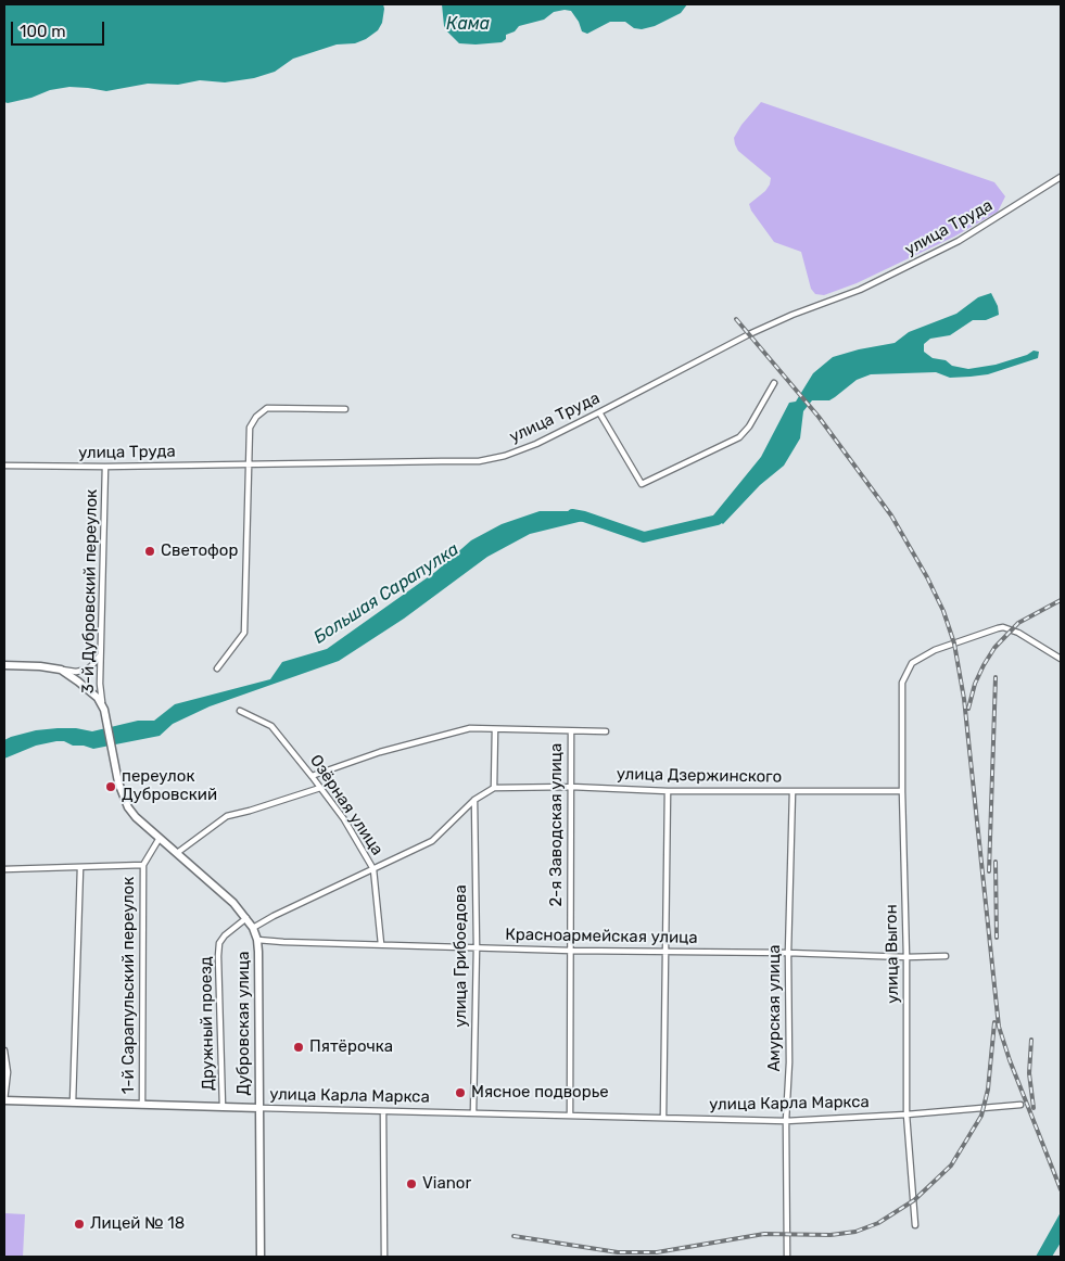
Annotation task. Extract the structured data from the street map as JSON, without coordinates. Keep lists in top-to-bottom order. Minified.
{"streets":{"main road":["Дубровская улица","улица Карла Маркса"],"street":["улица Труда","3-й Дубровский переулок","улица Дзержинского","Озёрная улица","2-я Заводская улица","Красноармейская улица","улица Выгон","улица Грибоедова","1-й Сарапульский переулок","Амурская улица","Дружный проезд"]},"crossings":[["улица Труда","3-й Дубровский переулок"],["3-й Дубровский переулок","Дубровская улица"],["улица Дзержинского","2-я Заводская улица"],["улица Дзержинского","улица Выгон"],["улица Дзержинского","Амурская улица"],["Озёрная улица","Красноармейская улица"],["2-я Заводская улица","Красноармейская улица"],["2-я Заводская улица","улица Карла Маркса"],["Красноармейская улица","улица Выгон"],["Красноармейская улица","улица Грибоедова"],["Красноармейская улица","Амурская улица"],["Красноармейская улица","Дубровская улица"],["улица Выгон","улица Карла Маркса"],["улица Грибоедова","улица Карла Маркса"],["1-й Сарапульский переулок","Дубровская улица"],["1-й Сарапульский переулок","улица Карла Маркса"],["Амурская улица","улица Карла Маркса"],["Дружный проезд","Дубровская улица"],["Дружный проезд","улица Карла Маркса"],["Дубровская улица","улица Карла Маркса"]],"water":["Кама","Большая Сарапулка"],"places":["Светофор","переулок Дубровский","Пятёрочка","Мясное подворье","Vianor","Лицей № 18"],"scale_bar":"100 m"}
